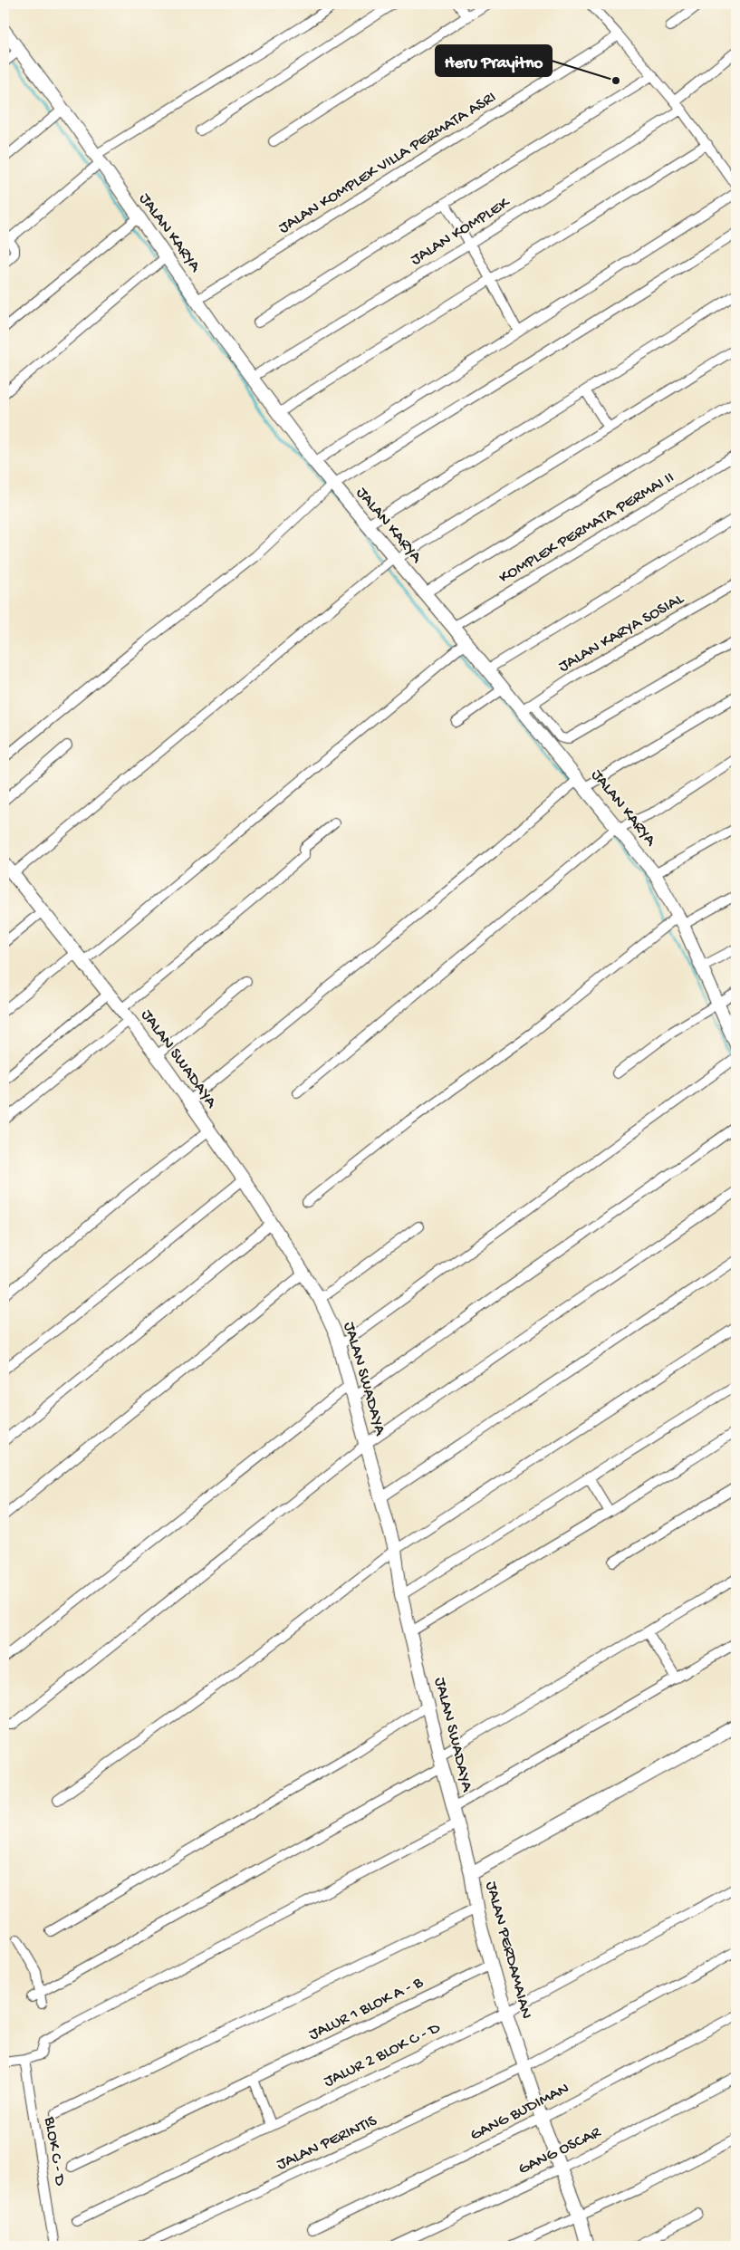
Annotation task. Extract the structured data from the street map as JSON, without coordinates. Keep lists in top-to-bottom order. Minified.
{"streets":{"street":["JALAN KOMPLEK VILLA PERMATA ASRI","JALAN KOMPLEK","JALAN KARYA","KOMPLEK PERMATA PERMAI II","JALAN KARYA SOSIAL","JALAN SWADAYA","JALAN PERDAMAIAN","JALUR 1 BLOK A - B","JALUR 2 BLOK C - D","GANG BUDIMAN","JALAN PERINTIS","BLOK C - D","GANG OSCAR"]},"crossings":[["JALAN KOMPLEK VILLA PERMATA ASRI","JALAN KARYA"],["JALAN KOMPLEK","JALAN KARYA"],["JALAN KARYA","KOMPLEK PERMATA PERMAI II"],["JALAN KARYA","JALAN KARYA SOSIAL"],["JALAN SWADAYA","JALAN PERDAMAIAN"],["JALAN PERDAMAIAN","JALUR 1 BLOK A - B"],["JALAN PERDAMAIAN","JALUR 2 BLOK C - D"],["JALAN PERDAMAIAN","GANG BUDIMAN"],["JALAN PERDAMAIAN","JALAN PERINTIS"],["JALAN PERDAMAIAN","GANG OSCAR"]],"places":["Heru Prayitno"]}
